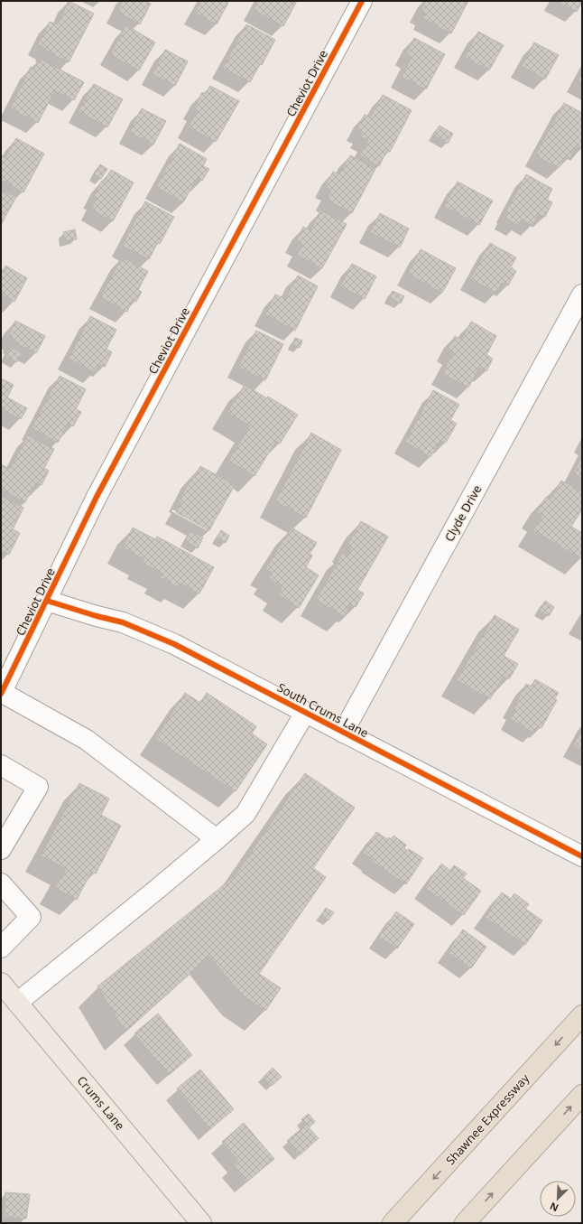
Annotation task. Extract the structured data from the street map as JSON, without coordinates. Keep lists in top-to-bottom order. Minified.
{"streets":{"highway":["Shawnee Expressway"],"main road":["Crums Lane"],"street":["Cheviot Drive","Clyde Drive","South Crums Lane"]},"crossings":[["Cheviot Drive","South Crums Lane"],["Clyde Drive","South Crums Lane"]],"north":"bottom left"}
